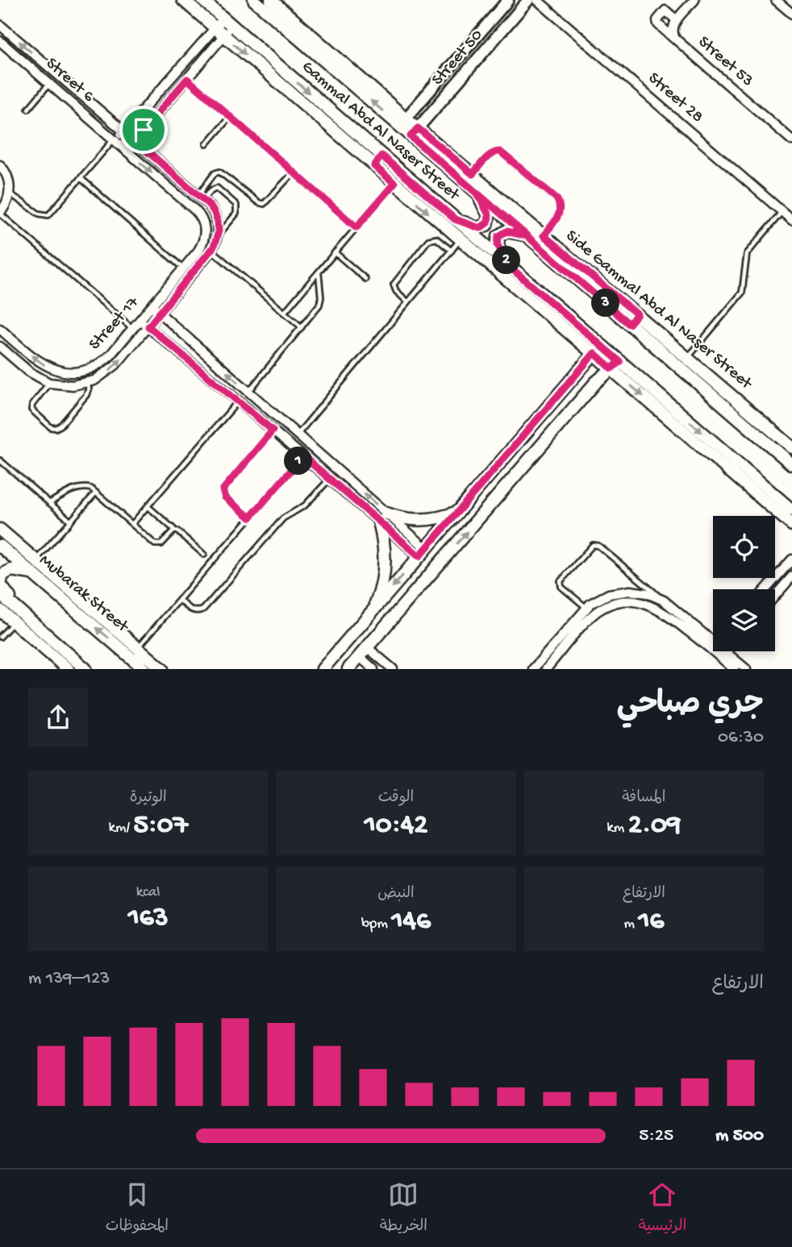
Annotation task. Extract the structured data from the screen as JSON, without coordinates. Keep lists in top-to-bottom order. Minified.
{"streets":{"main road":["Gammal Abd Al Naser Street","Side Gammal Abd Al Naser Street","Mubarak Street"],"street":["Street 50","Street 53","Street 6","Street 28","Street 17"]},"crossings":[["Street 50","Gammal Abd Al Naser Street"],["Street 50","Side Gammal Abd Al Naser Street"],["Street 6","Street 17"],["Gammal Abd Al Naser Street","Side Gammal Abd Al Naser Street"]],"page":{"pins":["2","3","1"],"heading":["جري صباحي","06:30"],"stats":[["المسافة","2.09 km"],["الوقت","10:42"],["الوتيرة","5:07 /km"],["الارتفاع","16 m"],["النبض","146 bpm"],["kcal","163"]],"chart":["الارتفاع","123–139 m"],"list":[{"name":"500 m","note":"5:25"}],"tabs":["الرئيسية","الخريطة","المحفوظات"]}}
